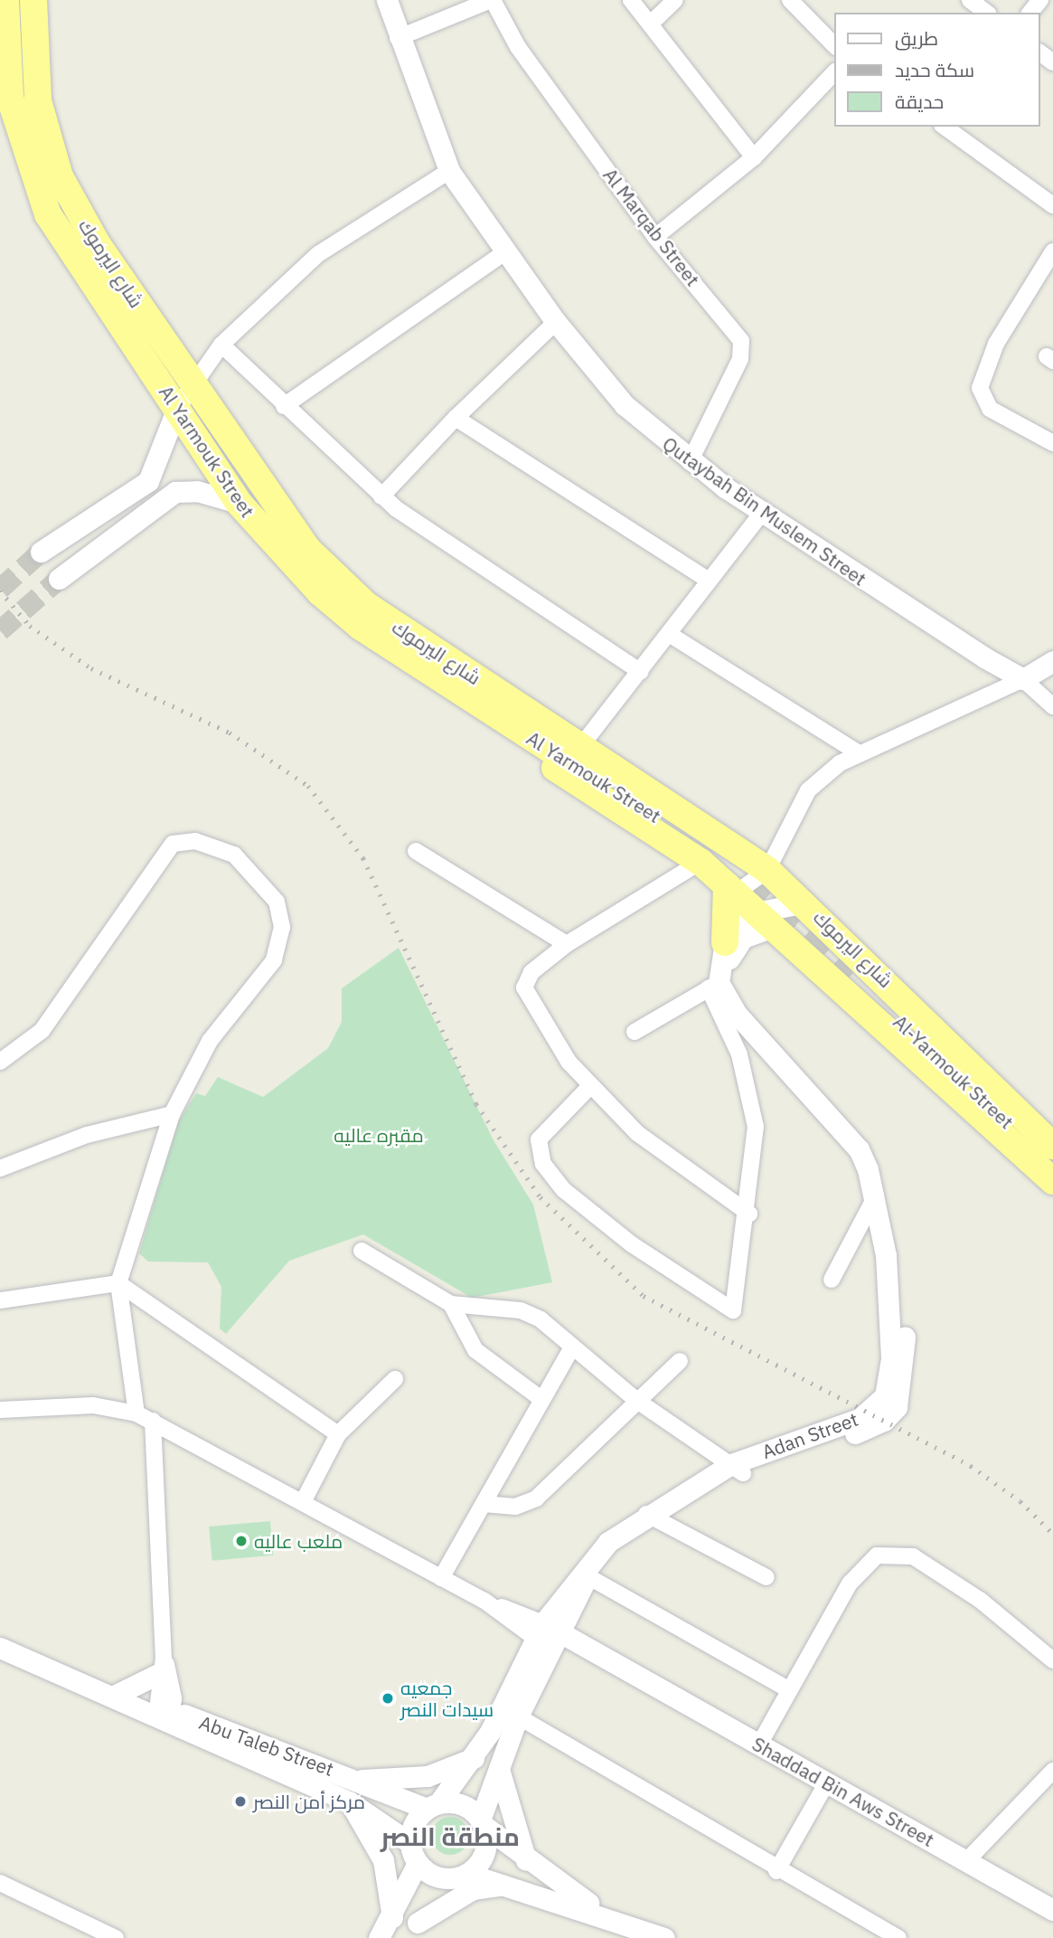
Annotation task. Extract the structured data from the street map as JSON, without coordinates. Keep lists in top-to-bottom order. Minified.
{"streets":{"highway":["شارع اليرموك","Al Yarmouk Street","Al-Yarmouk Street"],"street":["Al Marqab Street","Qutaybah Bin Muslem Street","Adan Street","Abu Taleb Street","Shaddad Bin Aws Street"]},"crossings":[["Al Marqab Street","Qutaybah Bin Muslem Street"],["شارع اليرموك","Al Yarmouk Street"],["Adan Street","Abu Taleb Street"],["Adan Street","Shaddad Bin Aws Street"]],"districts":["منطقة النصر"],"parks":["مقبره عاليه"],"places":["ملعب عاليه","جمعيه سيدات النصر","مركز أمن النصر"],"legend":["طريق","سكة حديد","حديقة"]}
